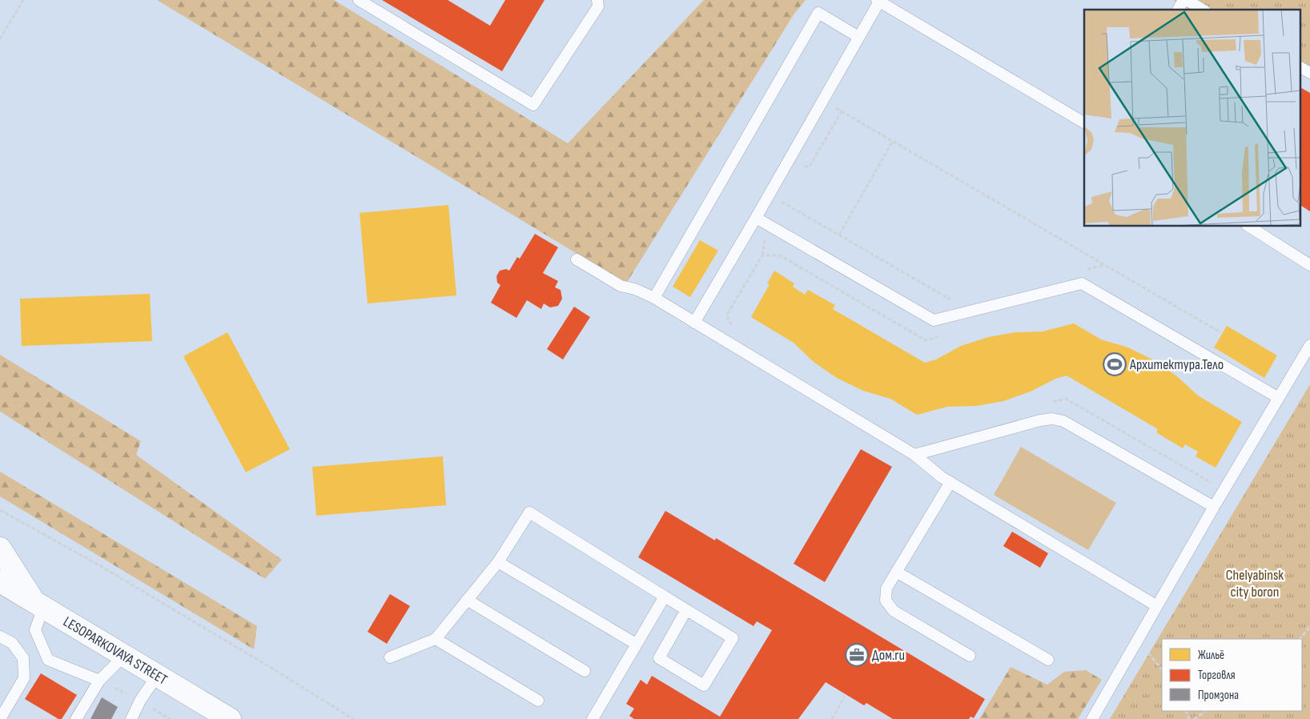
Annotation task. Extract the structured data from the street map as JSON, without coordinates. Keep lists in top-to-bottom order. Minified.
{"streets":{"main road":["LESOPARKOVAYA STREET"]},"parks":["Chelyabinsk city boron"],"places":{"sports":["Архитектура.Тело"],"office":["Дом.ru"]},"legend":["Жильё","Торговля","Промзона"]}
